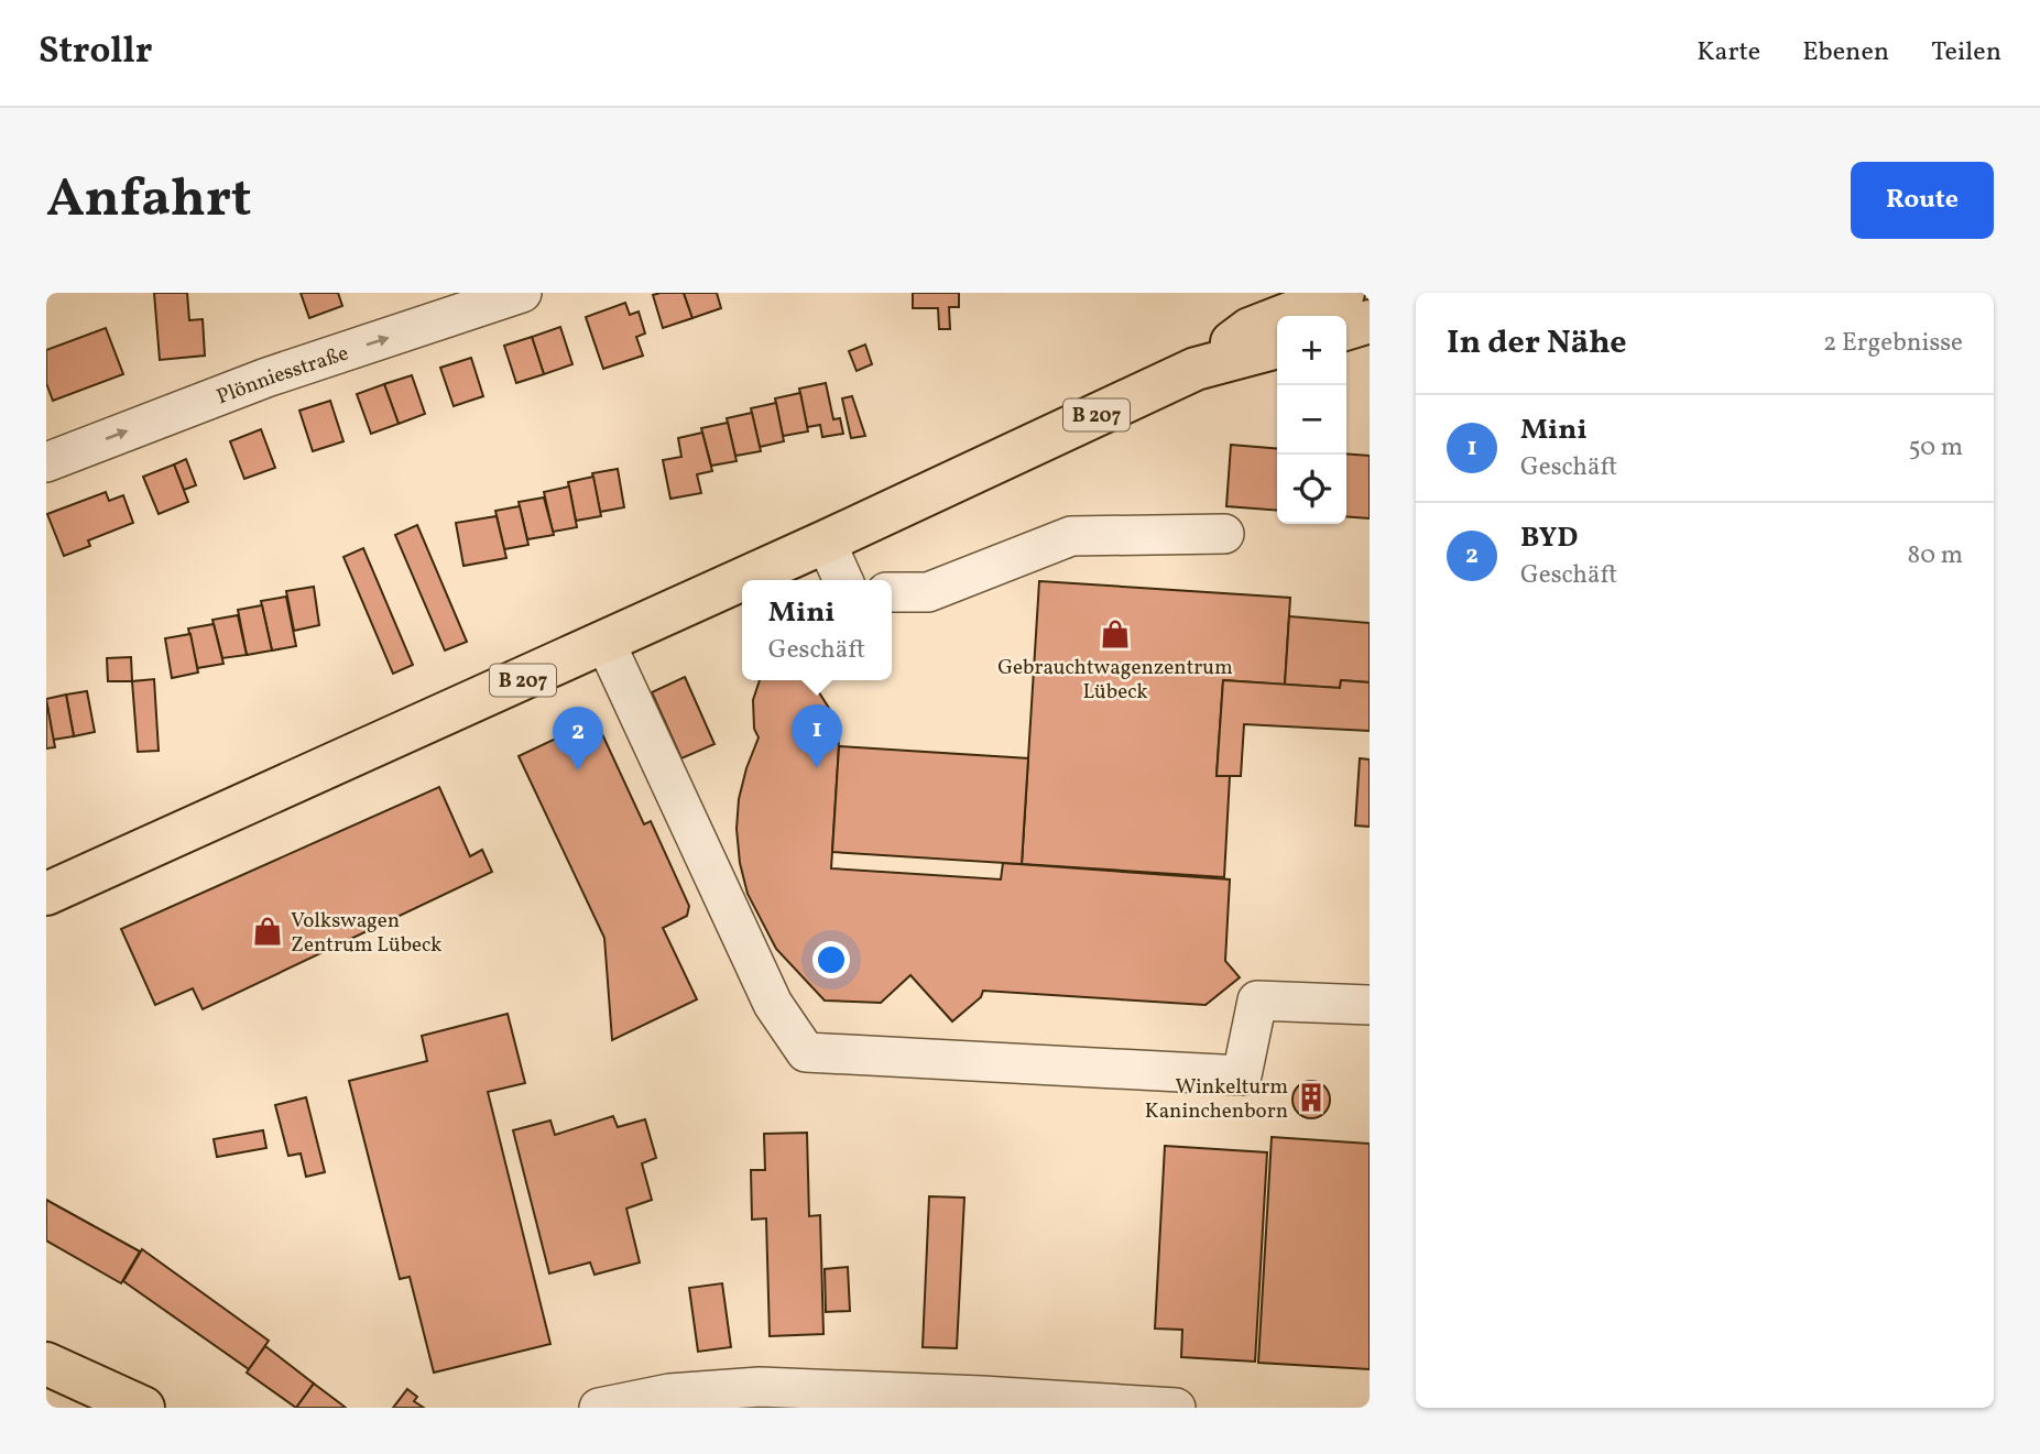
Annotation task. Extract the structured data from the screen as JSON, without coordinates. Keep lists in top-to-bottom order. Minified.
{"streets":{"main road":["B 207"],"street":["Plönniesstraße"]},"one_way":["Plönniesstraße"],"places":{"shop":["Gebrauchtwagenzentrum Lübeck","Volkswagen Zentrum Lübeck"],"building":["Winkelturm Kaninchenborn"]},"page":{"header":"Strollr","nav":["Karte","Ebenen","Teilen"],"buttons":"Route","title":"Anfahrt","heading":["In der Nähe","2 Ergebnisse"],"map_buttons":["+","−"],"list":[{"mark":"1","name":"Mini","note":"Geschäft","value":"50 m"},{"mark":"2","name":"BYD","note":"Geschäft","value":"80 m"}],"popup":["Mini","Geschäft"],"pins":["1","2"]}}
